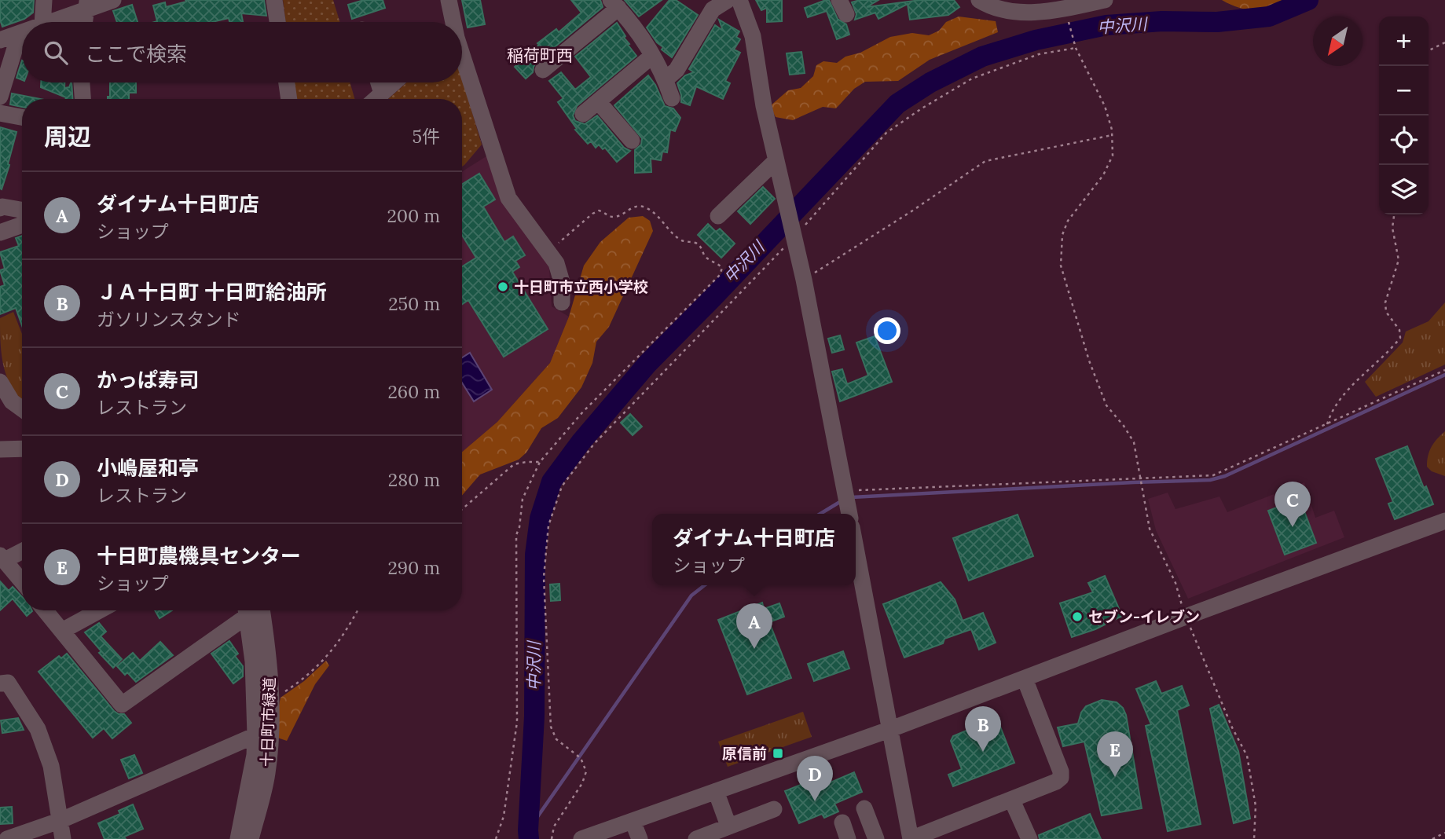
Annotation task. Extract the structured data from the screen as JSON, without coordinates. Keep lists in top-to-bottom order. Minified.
{"streets":{"street":["十日町市緑道"]},"districts":["稲荷町西"],"water":["中沢川"],"places":{"other":["十日町市立西小学校","セブン-イレブン"],"transit":["原信前"]},"north":"bottom left","page":{"map_buttons":["+","−"],"search":"ここで検索","heading":["周辺","5件"],"list":[{"mark":"A","name":"ダイナム十日町店","note":"ショップ","value":"200 m"},{"mark":"B","name":"ＪＡ十日町 十日町給油所","note":"ガソリンスタンド","value":"250 m"},{"mark":"C","name":"かっぱ寿司","note":"レストラン","value":"260 m"},{"mark":"D","name":"小嶋屋和亭","note":"レストラン","value":"280 m"},{"mark":"E","name":"十日町農機具センター","note":"ショップ","value":"290 m"}],"pins":["C","A","B","E","D"],"popup":["ダイナム十日町店","ショップ"]}}
